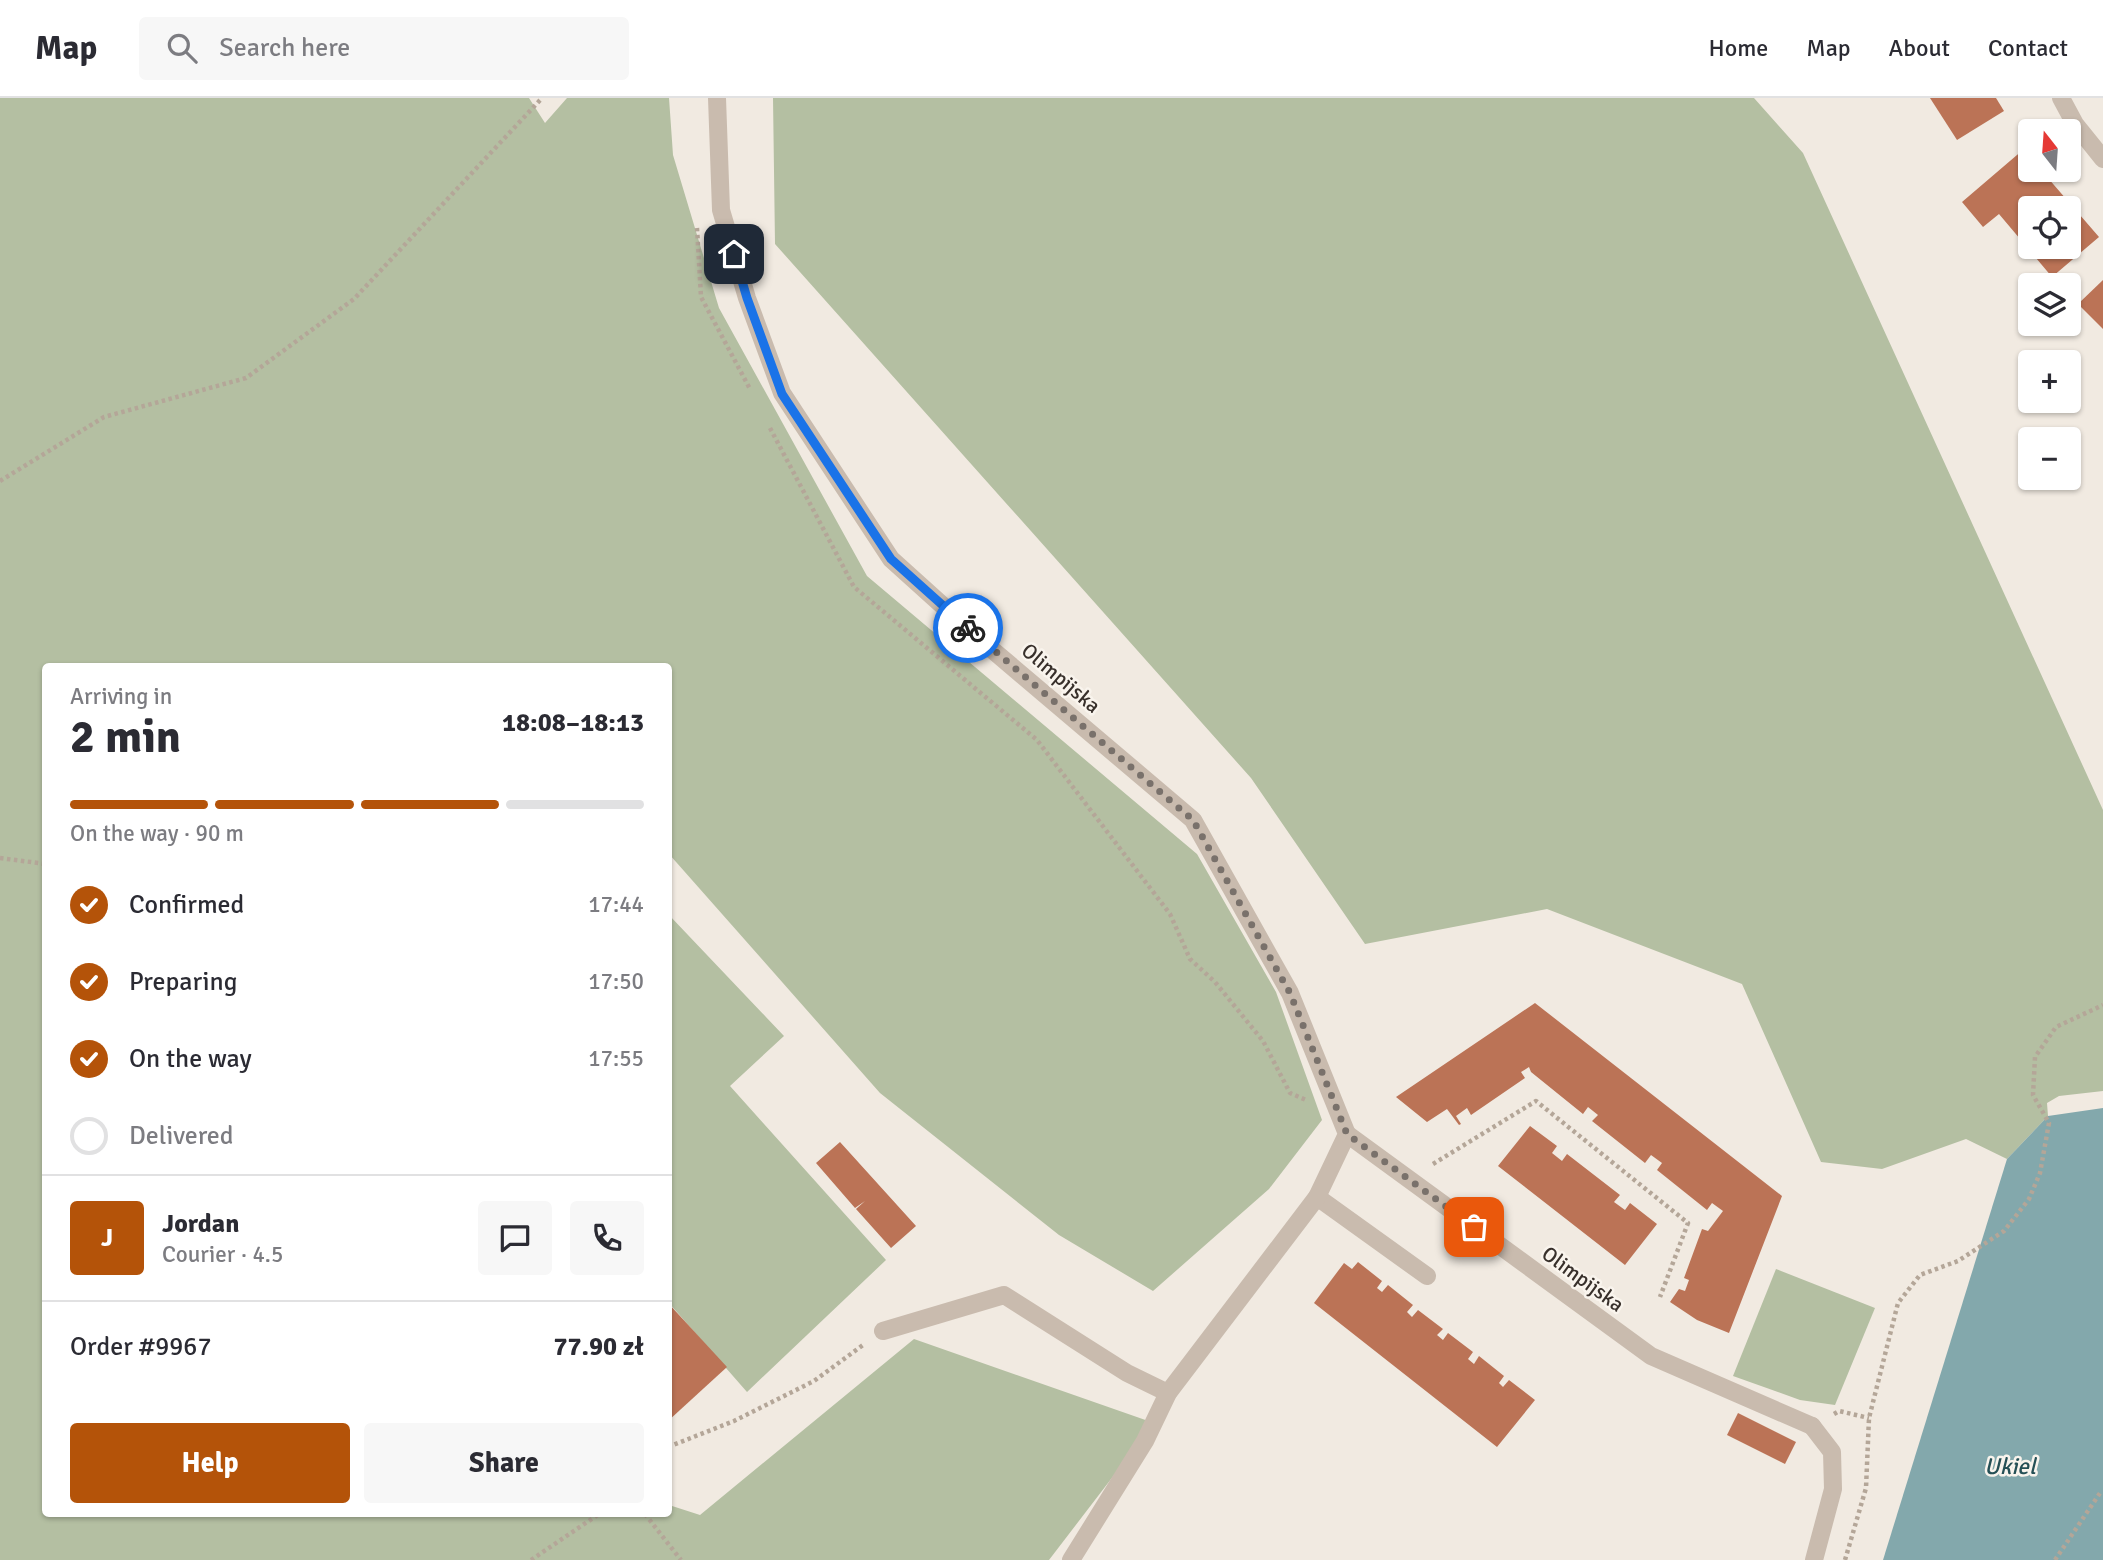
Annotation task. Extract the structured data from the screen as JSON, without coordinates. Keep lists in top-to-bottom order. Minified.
{"streets":{"street":["Olimpijska"]},"water":["Ukiel"],"north":"top","page":{"header":"Map","search":"Search here","nav":["Home","Map","About","Contact"],"map_buttons":["+","−"],"heading":["2 min","Arriving in","18:08–18:13"],"panel":["Jordan","Courier · 4.5","Order #9967","77.90 zł"],"bar":"On the way · 90 m","list":[["Confirmed","17:44"],["Preparing","17:50"],["On the way","17:55"],"Delivered"],"round":"J","buttons":["Help","Share"]}}
